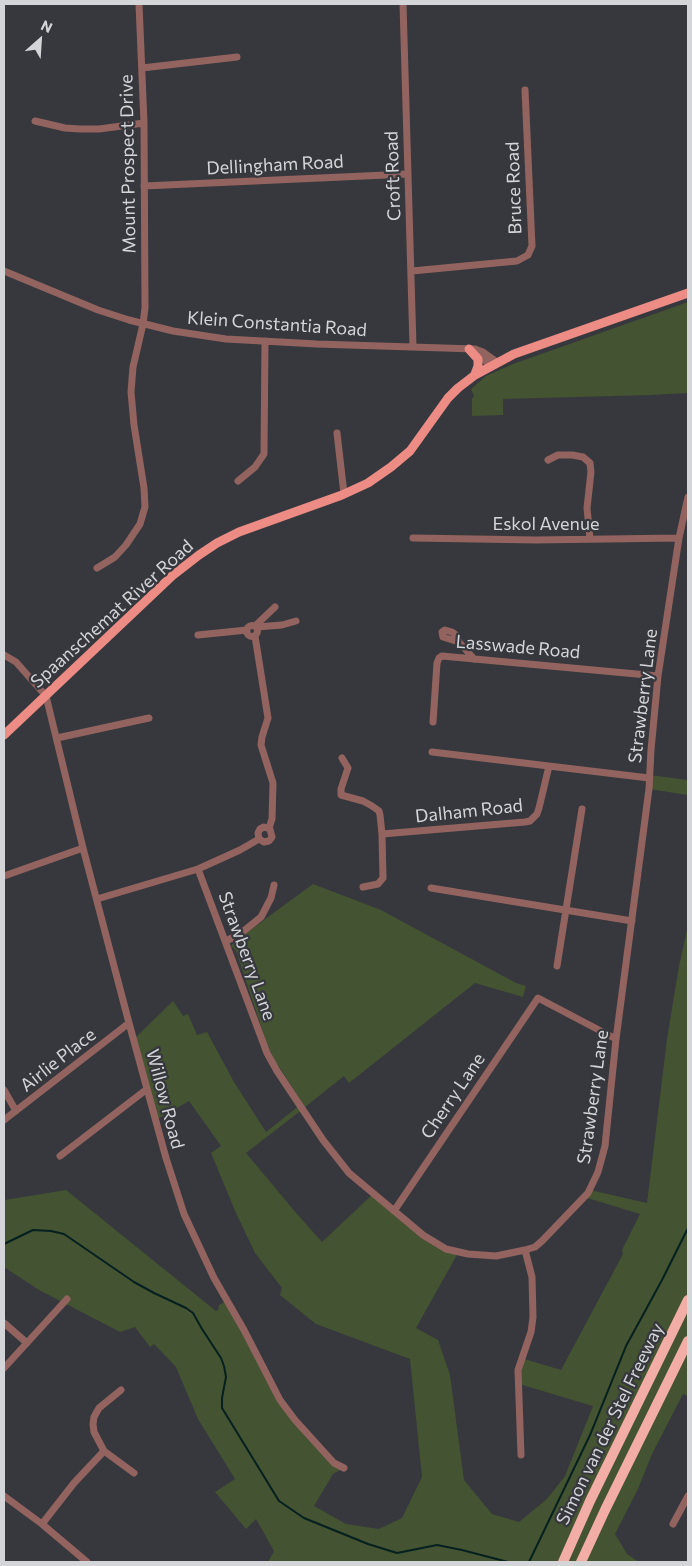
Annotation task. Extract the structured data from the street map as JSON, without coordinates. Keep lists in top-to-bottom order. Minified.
{"streets":{"highway":["Simon van der Stel Freeway"],"main road":["Spaanschemat River Road"],"street":["Mount Prospect Drive","Dellingham Road","Croft Road","Bruce Road","Klein Constantia Road","Eskol Avenue","Lasswade Road","Strawberry Lane","Dalham Road","Airlie Place","Cherry Lane","Willow Road"]},"crossings":[["Mount Prospect Drive","Dellingham Road"],["Mount Prospect Drive","Klein Constantia Road"],["Dellingham Road","Croft Road"],["Croft Road","Bruce Road"],["Croft Road","Klein Constantia Road"],["Klein Constantia Road","Spaanschemat River Road"],["Eskol Avenue","Strawberry Lane"],["Spaanschemat River Road","Willow Road"],["Lasswade Road","Strawberry Lane"],["Strawberry Lane","Cherry Lane"],["Airlie Place","Willow Road"]],"north":"top right"}
